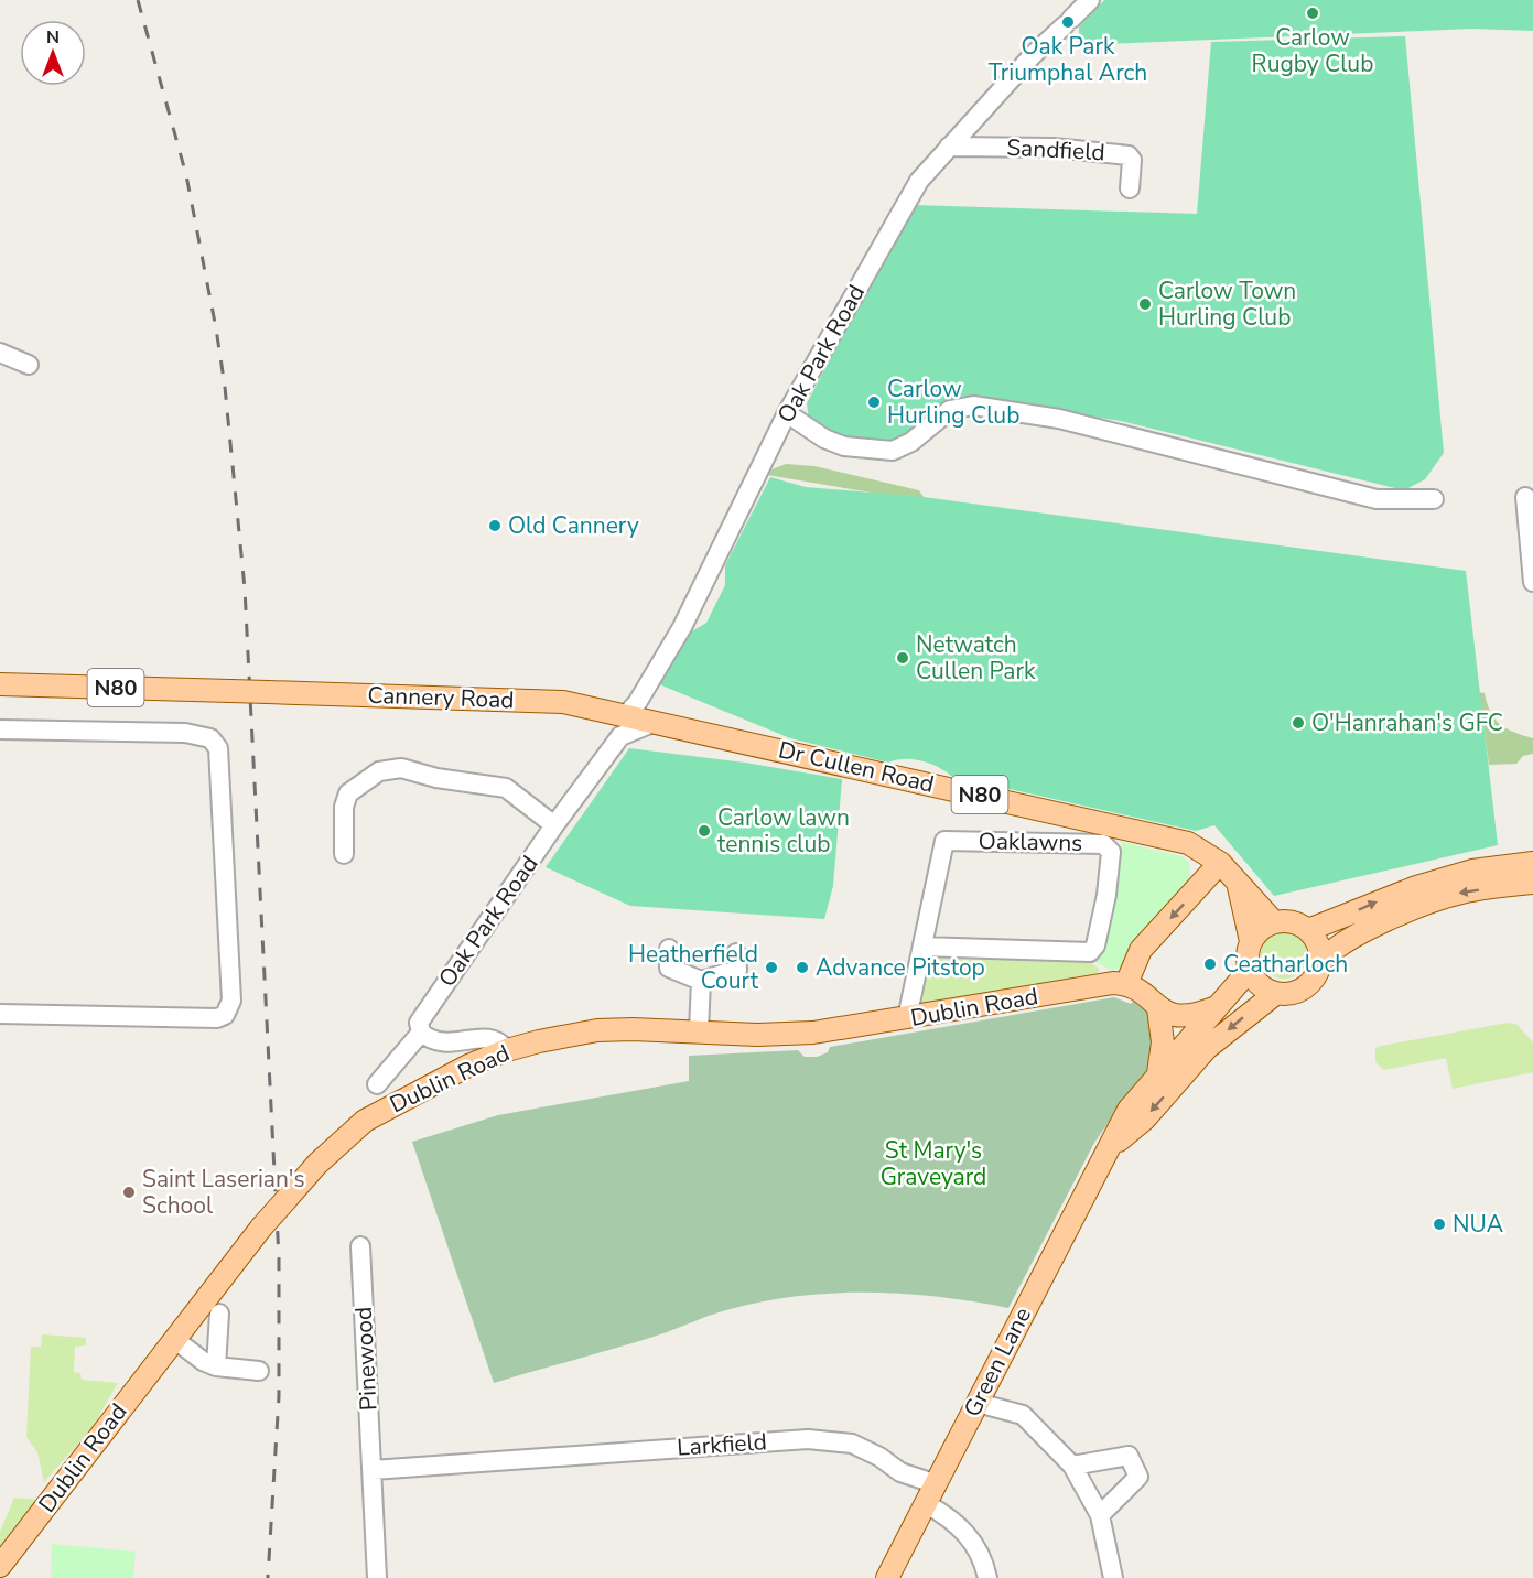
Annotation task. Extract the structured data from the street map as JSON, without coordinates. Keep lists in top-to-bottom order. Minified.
{"streets":{"main road":["N80","Cannery Road","Dr Cullen Road","Dublin Road","Green Lane"],"street":["Sandfield","Oak Park Road","Oaklawns","Pinewood","Larkfield"]},"crossings":[["Sandfield","Oak Park Road"],["Oak Park Road","Cannery Road"],["Oak Park Road","Dr Cullen Road"],["N80","Dr Cullen Road"],["Cannery Road","Dr Cullen Road"],["Oaklawns","Dublin Road"],["Pinewood","Larkfield"],["Green Lane","Larkfield"]],"parks":["St Mary's Graveyard"],"places":["Carlow Rugby Club","Oak Park Triumphal Arch","Carlow Town Hurling Club","Carlow Hurling Club","Old Cannery","Netwatch Cullen Park","O'Hanrahan's GFC","Carlow lawn tennis club","Ceatharloch","Heatherfield Court","Advance Pitstop","Saint Laserian's School","NUA"],"north":"top"}
